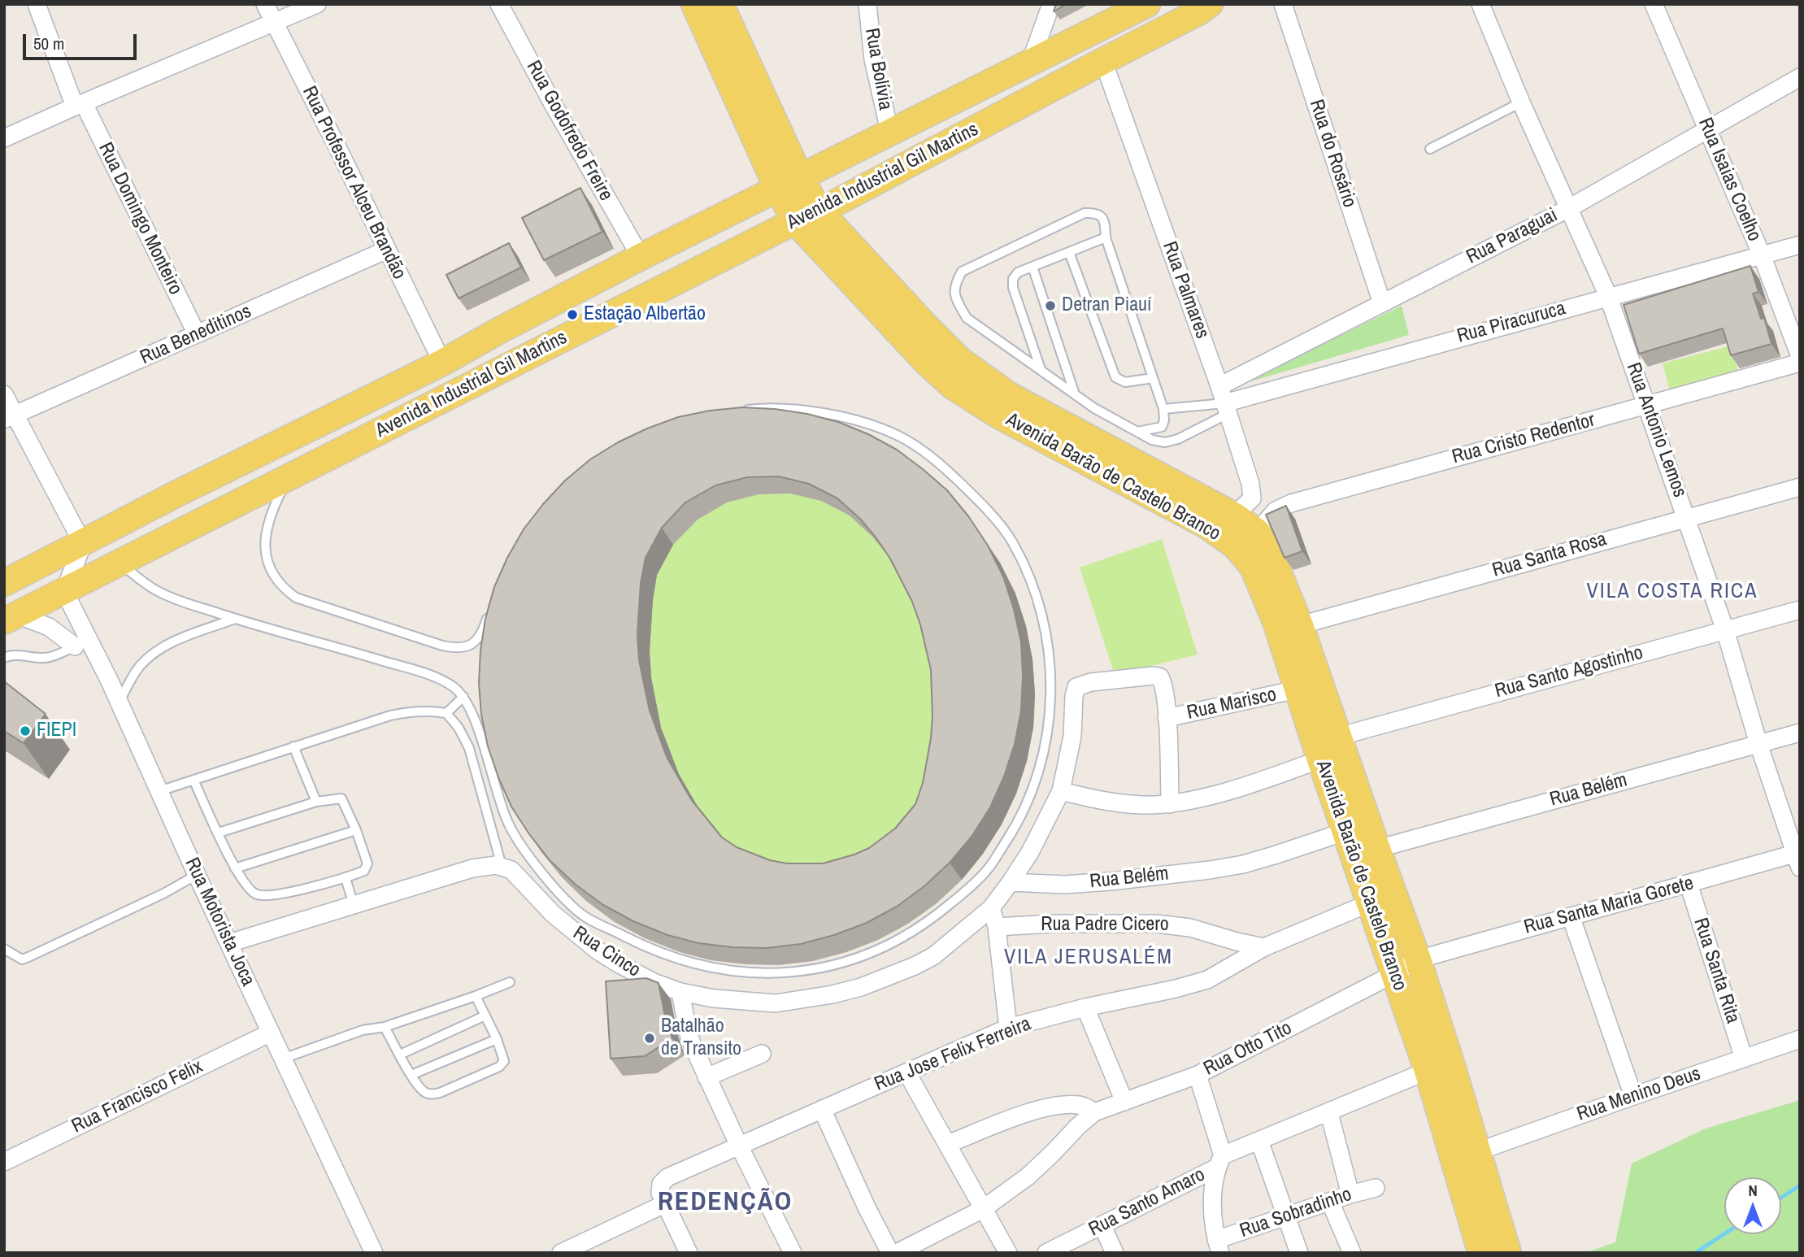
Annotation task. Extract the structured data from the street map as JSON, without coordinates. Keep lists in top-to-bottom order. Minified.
{"streets":{"main road":["Avenida Industrial Gil Martins","Avenida Barão de Castelo Branco"],"street":["Rua Bolívia","Rua Godofredo Freire","Rua do Rosário","Rua Isaias Coelho","Rua Professor Alceu Brandão","Rua Domingo Monteiro","Rua Paraguai","Rua Palmares","Rua Piracuruca","Rua Beneditinos","Rua Antonio Lemos","Rua Cristo Redentor","Rua Santa Rosa","Rua Santo Agostinho","Rua Marisco","Rua Belém","Rua Santa Maria Gorete","Rua Motorista Joca","Rua Padre Cicero","Rua Cinco","Rua Santa Rita","Rua Otto Tito","Rua Jose Felix Ferreira","Rua Menino Deus","Rua Francisco Felix","Rua Santo Amaro","Rua Sobradinho"]},"crossings":[["Rua Bolívia","Avenida Industrial Gil Martins"],["Rua Godofredo Freire","Avenida Industrial Gil Martins"],["Rua do Rosário","Rua Paraguai"],["Avenida Industrial Gil Martins","Rua Professor Alceu Brandão"],["Avenida Industrial Gil Martins","Rua Palmares"],["Avenida Industrial Gil Martins","Avenida Barão de Castelo Branco"],["Avenida Industrial Gil Martins","Rua Motorista Joca"],["Rua Isaias Coelho","Rua Paraguai"],["Rua Isaias Coelho","Rua Piracuruca"],["Rua Professor Alceu Brandão","Rua Beneditinos"],["Rua Domingo Monteiro","Rua Beneditinos"],["Rua Paraguai","Rua Palmares"],["Rua Paraguai","Rua Piracuruca"],["Rua Paraguai","Rua Antonio Lemos"],["Rua Palmares","Rua Piracuruca"],["Rua Palmares","Avenida Barão de Castelo Branco"],["Rua Piracuruca","Rua Antonio Lemos"],["Rua Antonio Lemos","Rua Cristo Redentor"],["Rua Antonio Lemos","Rua Santa Rosa"],["Rua Antonio Lemos","Rua Santo Agostinho"],["Rua Antonio Lemos","Rua Belém"],["Rua Antonio Lemos","Rua Santa Maria Gorete"],["Rua Cristo Redentor","Avenida Barão de Castelo Branco"],["Avenida Barão de Castelo Branco","Rua Santa Rosa"],["Avenida Barão de Castelo Branco","Rua Santo Agostinho"],["Avenida Barão de Castelo Branco","Rua Marisco"],["Avenida Barão de Castelo Branco","Rua Belém"],["Avenida Barão de Castelo Branco","Rua Santa Maria Gorete"],["Avenida Barão de Castelo Branco","Rua Otto Tito"],["Avenida Barão de Castelo Branco","Rua Jose Felix Ferreira"],["Avenida Barão de Castelo Branco","Rua Menino Deus"],["Rua Santa Maria Gorete","Rua Santa Rita"],["Rua Santa Maria Gorete","Rua Otto Tito"],["Rua Motorista Joca","Rua Francisco Felix"],["Rua Padre Cicero","Rua Jose Felix Ferreira"],["Rua Santa Rita","Rua Menino Deus"]],"districts":["VILA COSTA RICA","VILA JERUSALÉM","REDENÇÃO"],"places":["Detran Piauí","Estação Albertão","FIEPI","Batalhão de Transito"],"scale_bar":"50 m","north":"top"}
